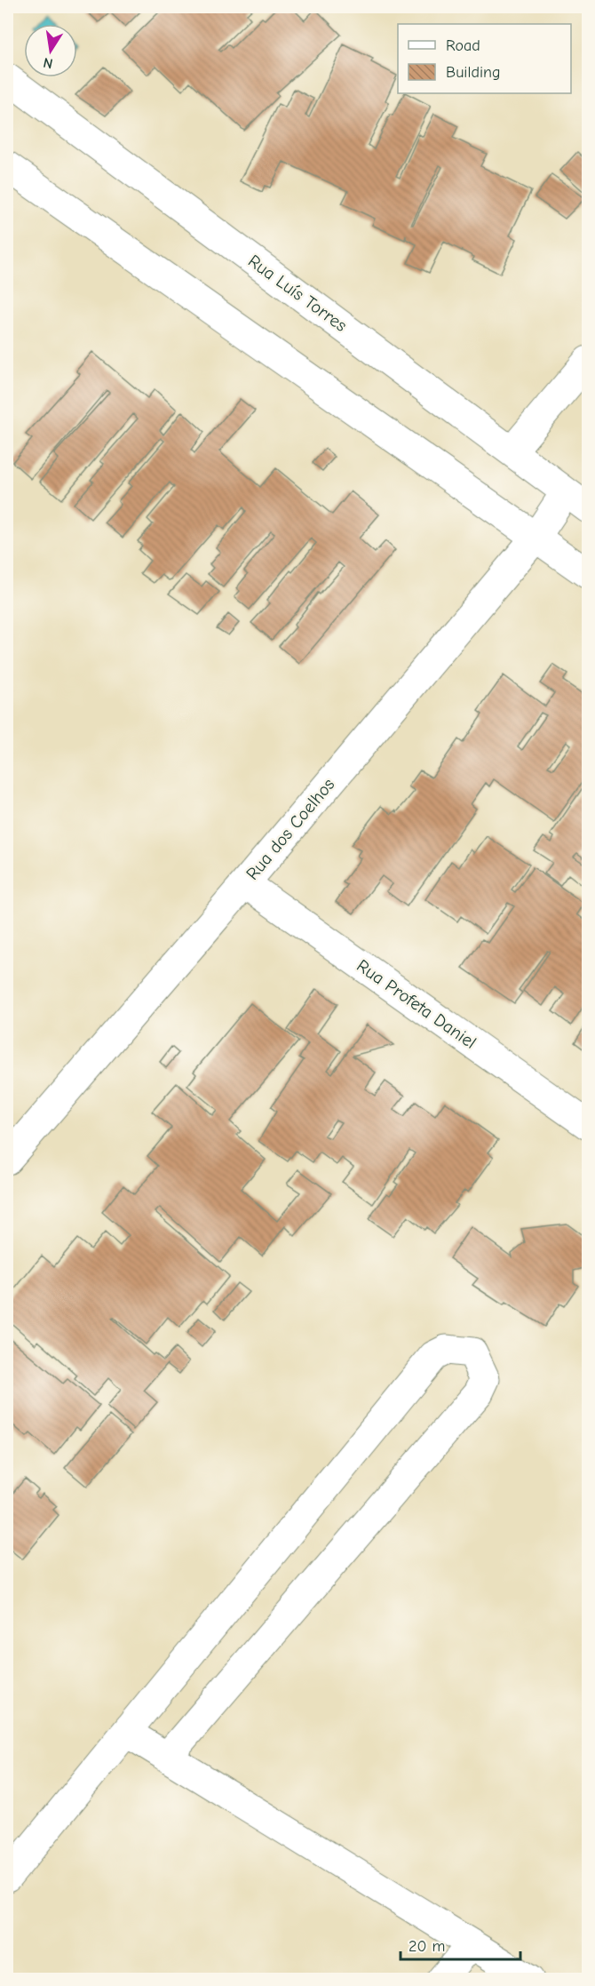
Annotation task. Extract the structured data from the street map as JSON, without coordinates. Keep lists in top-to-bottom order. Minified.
{"streets":{"street":["Rua Luís Torres","Rua dos Coelhos","Rua Profeta Daniel"]},"crossings":[["Rua Luís Torres","Rua dos Coelhos"],["Rua dos Coelhos","Rua Profeta Daniel"]],"legend":["Road","Building"],"scale_bar":"20 m","north":"bottom"}
